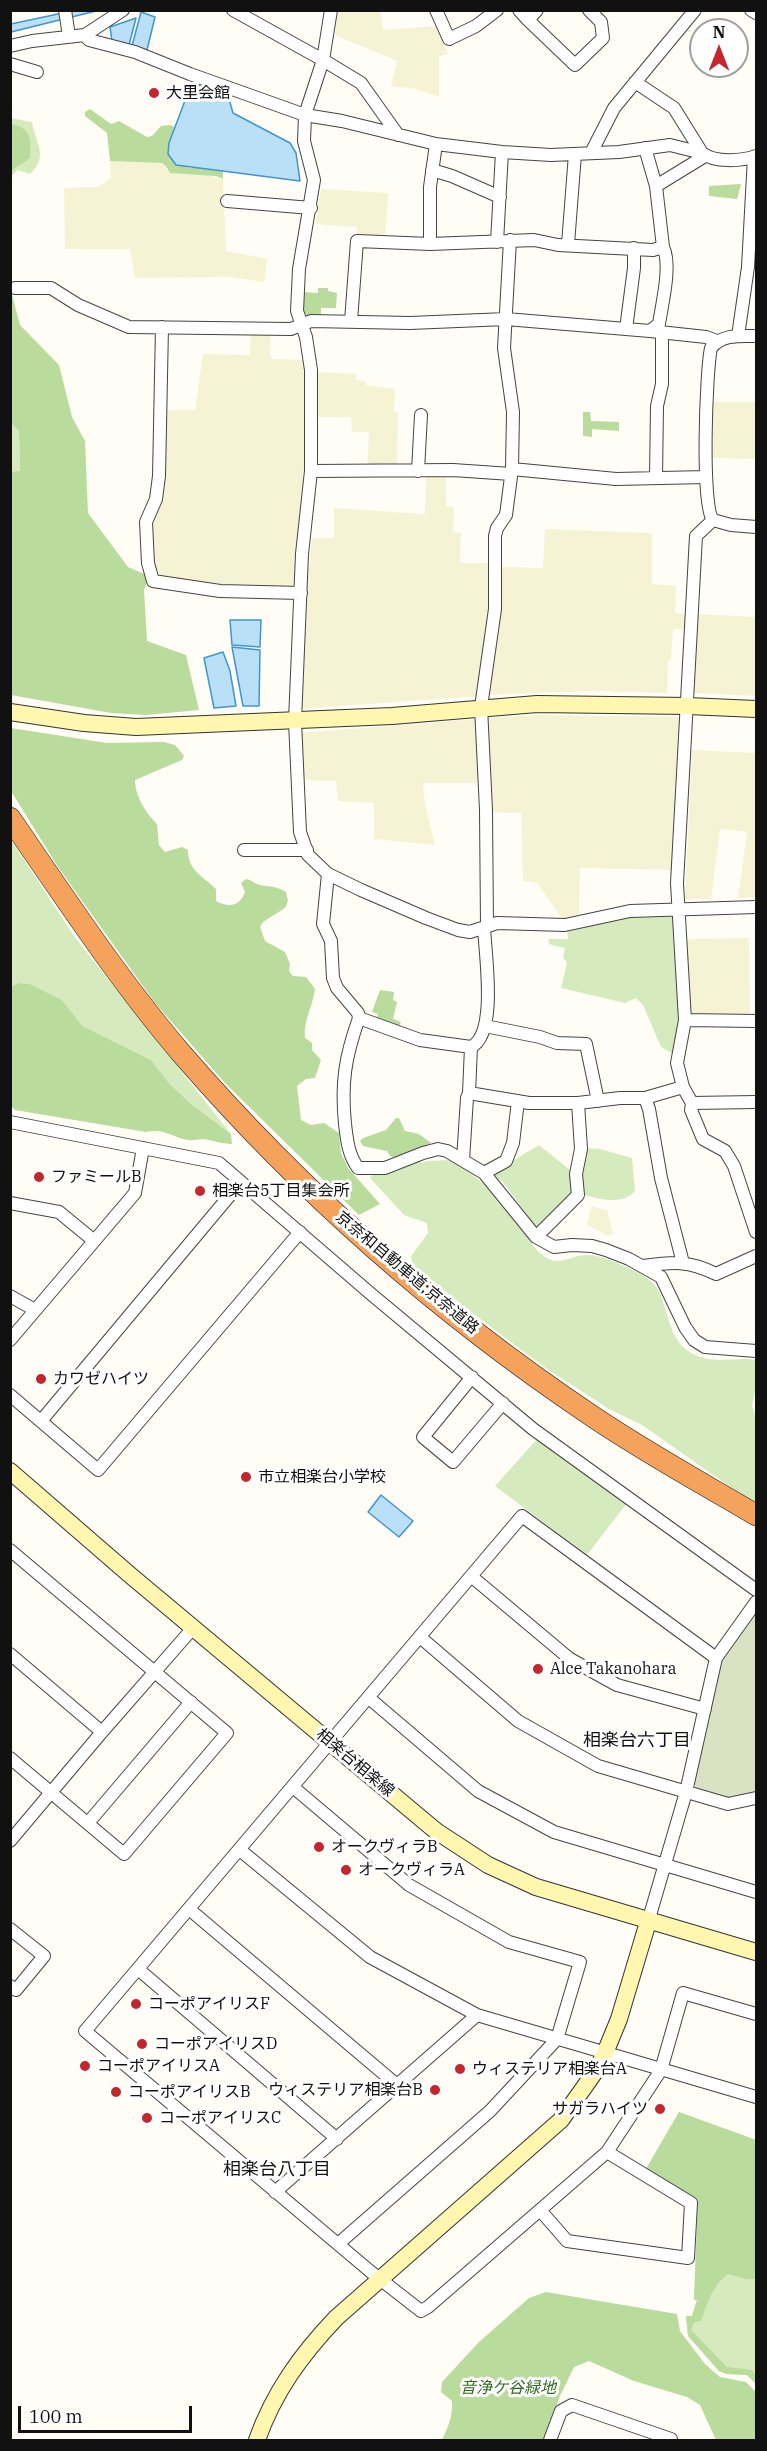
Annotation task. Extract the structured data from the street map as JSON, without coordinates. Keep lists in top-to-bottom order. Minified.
{"streets":{"highway":["京奈和自動車道;京奈道路"],"street":["相楽台相楽線"]},"districts":["相楽台六丁目","相楽台八丁目"],"parks":["音浄ケ谷緑地"],"places":["大里会館","ファミールB","相楽台5丁目集会所","カワゼハイツ","市立相楽台小学校","Alce Takanohara","オークヴィラB","オークヴィラA","コーポアイリスF","コーポアイリスD","コーポアイリスA","ウィステリア相楽台A","ウィステリア相楽台B","コーポアイリスB","サガラハイツ","コーポアイリスC"],"scale_bar":"100 m","north":"top"}
